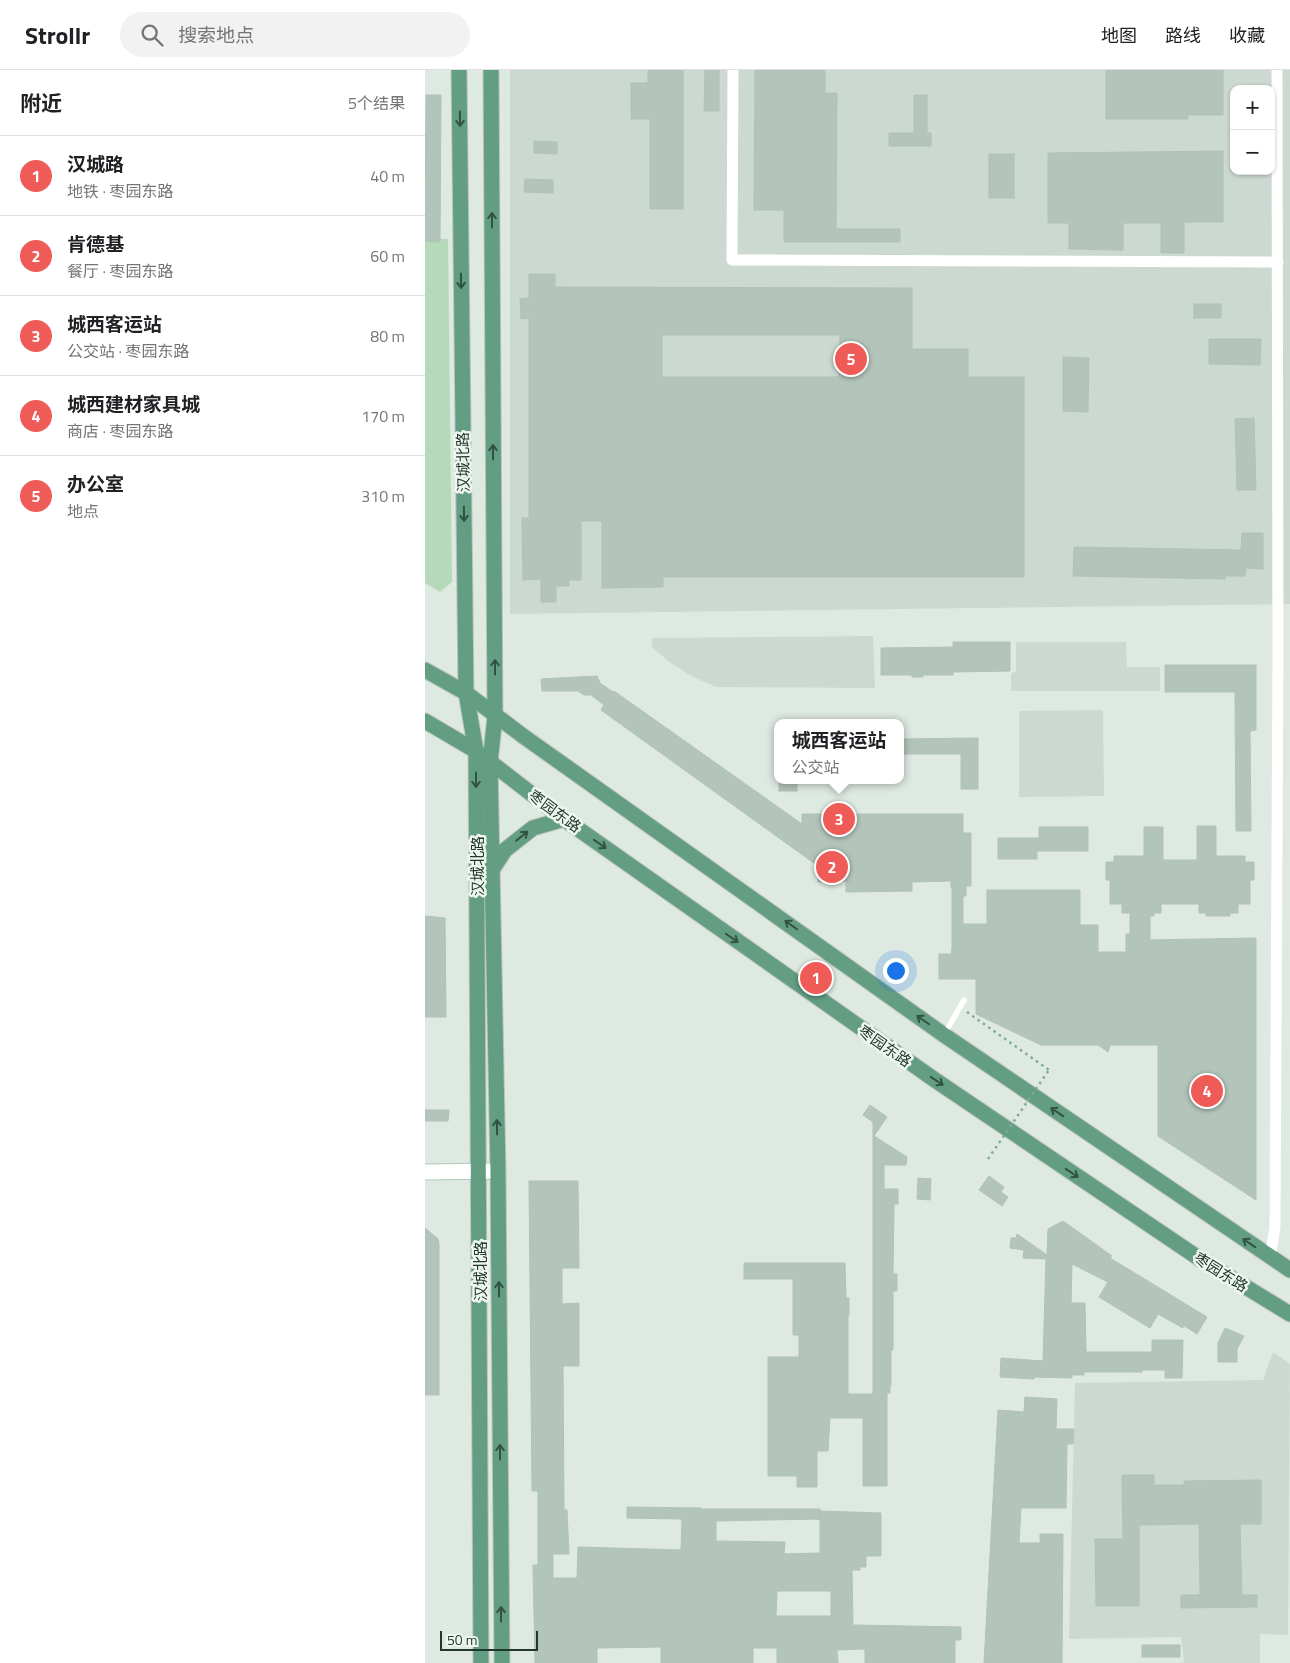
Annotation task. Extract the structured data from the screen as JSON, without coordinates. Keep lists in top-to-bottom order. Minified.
{"streets":{"main road":["汉城北路","枣园东路"]},"crossings":[["汉城北路","枣园东路"]],"scale_bar":"50 m","page":{"header":"Strollr","search":"搜索地点","nav":["地图","路线","收藏"],"heading":["附近","5个结果"],"map_buttons":["+","−"],"list":[{"mark":"1","name":"汉城路","note":"地铁 · 枣园东路","value":"40 m"},{"mark":"2","name":"肯德基","note":"餐厅 · 枣园东路","value":"60 m"},{"mark":"3","name":"城西客运站","note":"公交站 · 枣园东路","value":"80 m"},{"mark":"4","name":"城西建材家具城","note":"商店 · 枣园东路","value":"170 m"},{"mark":"5","name":"办公室","note":"地点","value":"310 m"}],"pins":["5","3","2","1","4"],"popup":["城西客运站","公交站"],"scale":"50 m"}}
